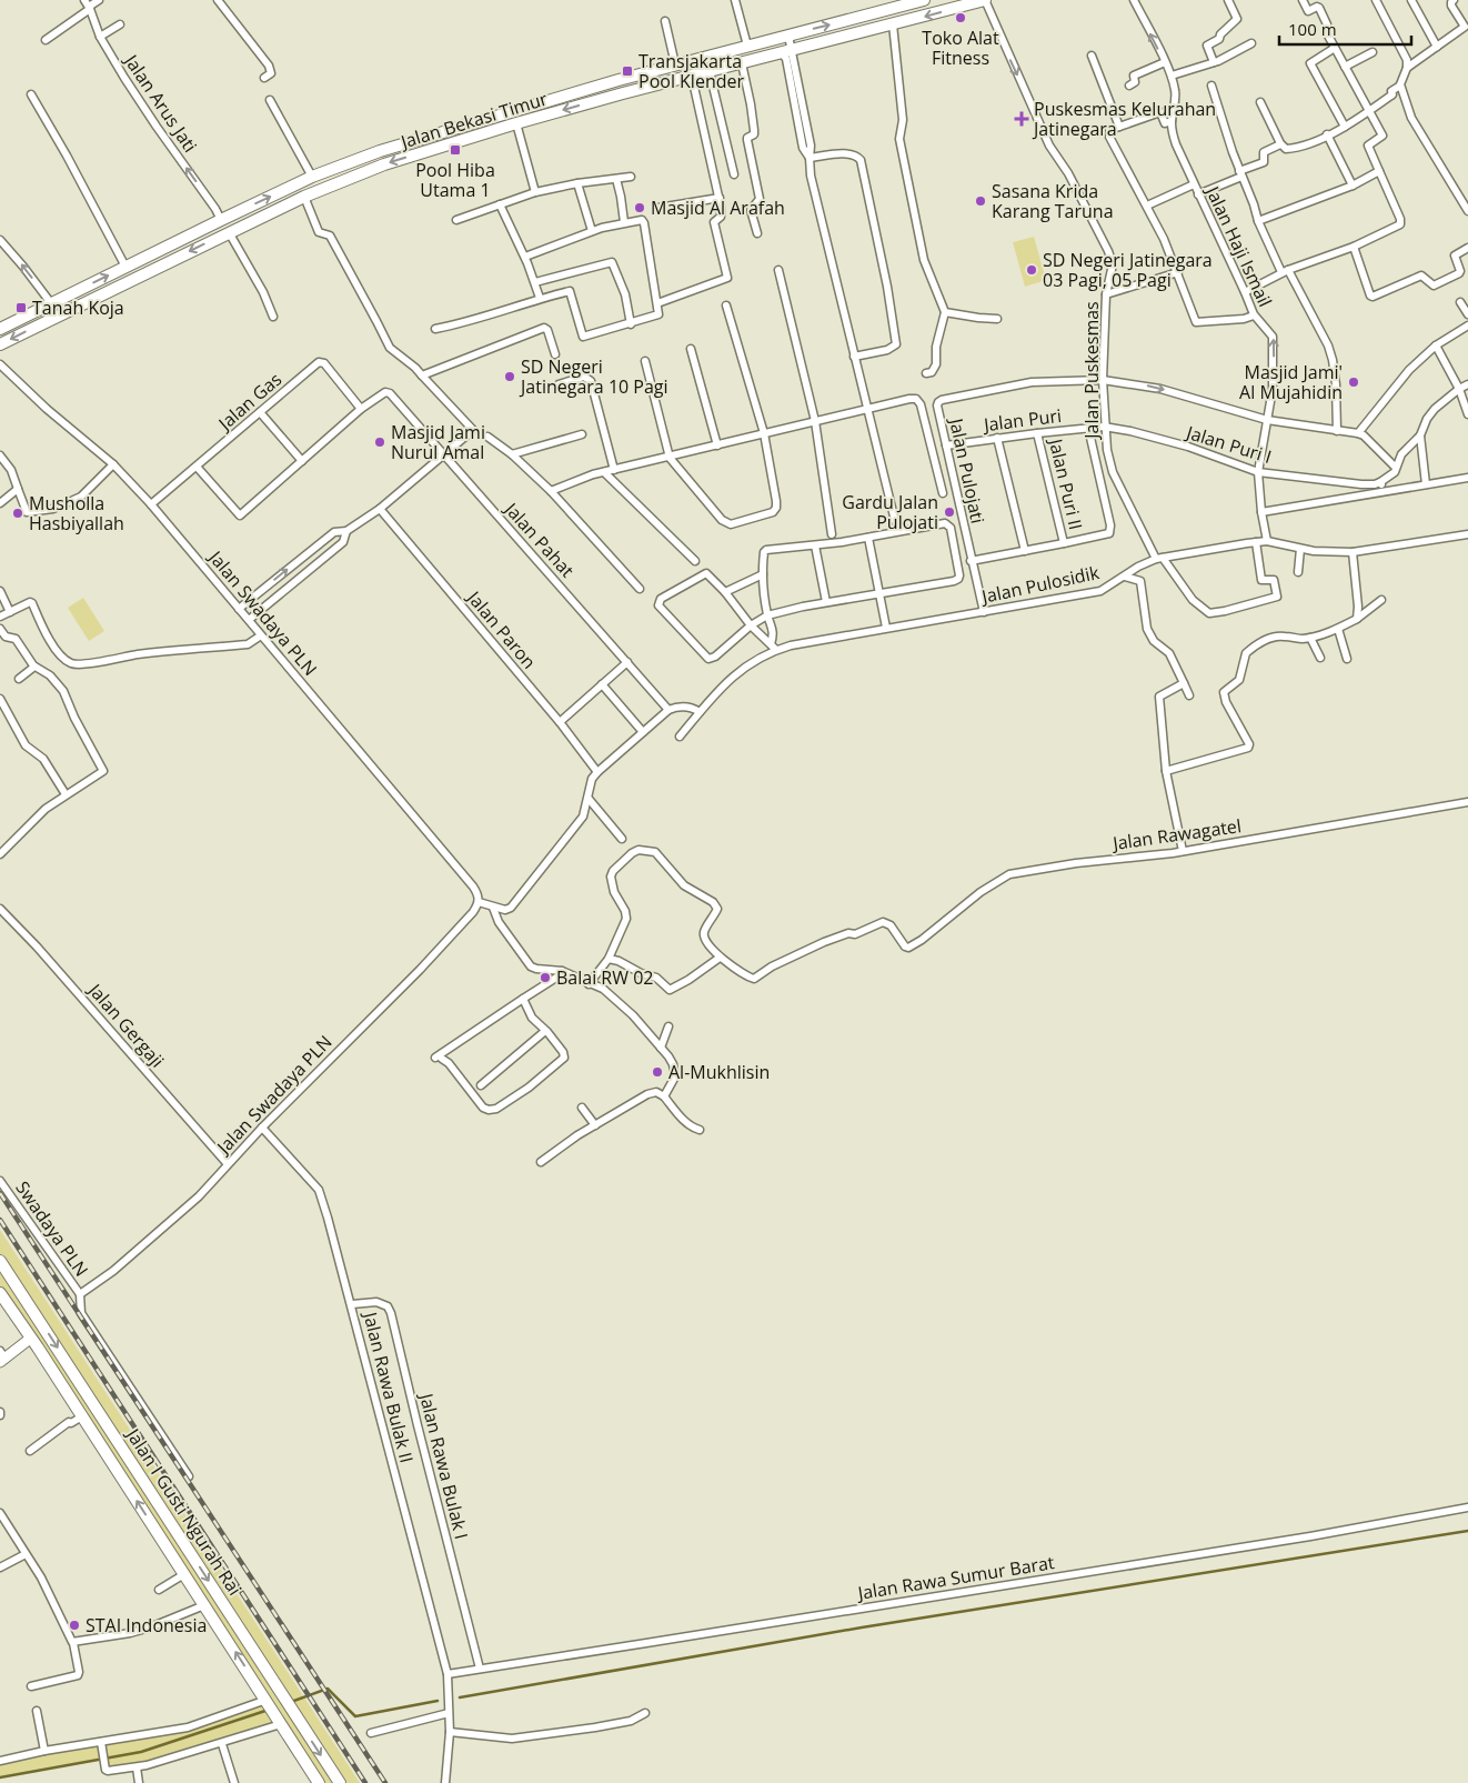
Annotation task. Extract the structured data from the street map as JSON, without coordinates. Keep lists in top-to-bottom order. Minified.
{"streets":{"main road":["Jalan Bekasi Timur","Jalan I Gusti Ngurah Rai"],"street":["Jalan Arus Jati","Jalan Haji Ismail","Jalan Puskesmas","Jalan Gas","Jalan Puri","Jalan Puri I","Jalan Pulojati","Jalan Puri II","Jalan Pahat","Jalan Pulosidik","Jalan Swadaya PLN","Jalan Paron","Jalan Rawagatel","Jalan Gergaji","Swadaya PLN","Jalan Rawa Bulak II","Jalan Rawa Bulak I","Jalan Rawa Sumur Barat"]},"crossings":[["Jalan Arus Jati","Jalan Bekasi Timur"],["Jalan Bekasi Timur","Jalan Puskesmas"],["Jalan Haji Ismail","Jalan Puri I"],["Jalan Haji Ismail","Jalan Pulosidik"],["Jalan Puskesmas","Jalan Puri"],["Jalan Puskesmas","Jalan Puri I"],["Jalan Puskesmas","Jalan Pulojati"],["Jalan Puskesmas","Jalan Pulosidik"],["Jalan Gas","Jalan Pahat"],["Jalan Gas","Jalan Swadaya PLN"],["Jalan Puri","Jalan Puri I"],["Jalan Puri","Jalan Pulojati"],["Jalan Puri","Jalan Puri II"],["Jalan Pulojati","Jalan Pulosidik"],["Jalan Swadaya PLN","Jalan Gergaji"],["Jalan Swadaya PLN","Swadaya PLN"],["Jalan Swadaya PLN","Jalan Rawa Bulak II"],["Jalan Rawa Bulak II","Jalan Rawa Bulak I"],["Jalan Rawa Bulak II","Jalan Rawa Sumur Barat"],["Jalan Rawa Bulak I","Jalan Rawa Sumur Barat"]],"one_way":["Jalan Arus Jati","Jalan Puskesmas"],"places":{"other":["Toko Alat Fitness","Sasana Krida Karang Taruna","Masjid Al Arafah","SD Negeri Jatinegara 03 Pagi, 05 Pagi","SD Negeri Jatinegara 10 Pagi","Masjid Jami' Al Mujahidin","Masjid Jami Nurul Amal","Gardu Jalan Pulojati","Musholla Hasbiyallah","Balai RW 02","Al-Mukhlisin","STAI Indonesia"],"transit":["Transjakarta Pool Klender","Pool Hiba Utama 1","Tanah Koja"],"health":["Puskesmas Kelurahan Jatinegara"]},"scale_bar":"100 m"}
